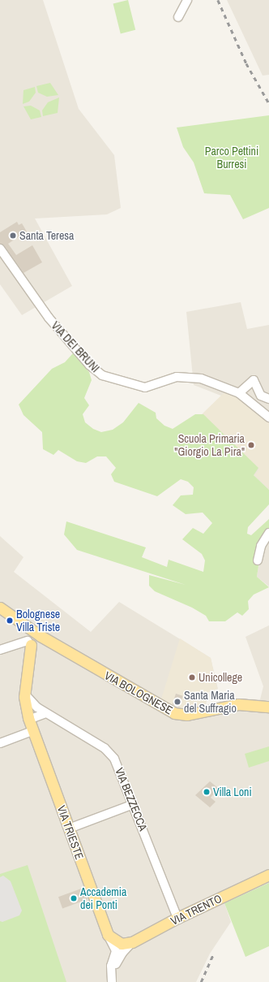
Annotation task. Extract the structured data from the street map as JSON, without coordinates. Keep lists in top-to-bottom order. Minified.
{"streets":{"main road":["VIA BOLOGNESE","VIA TRIESTE","VIA TRENTO"],"street":["VIA DEI BRUNI","VIA BEZZECCA"]},"crossings":[["VIA BOLOGNESE","VIA TRIESTE"],["VIA BEZZECCA","VIA TRIESTE"],["VIA BEZZECCA","VIA TRENTO"],["VIA TRIESTE","VIA TRENTO"]],"parks":["Parco Pettini Burresi"],"places":["Santa Teresa","Scuola Primaria \"Giorgio La Pira\"","Bolognese Villa Triste","Unicollege","Santa Maria del Suffragio","Villa Loni","Accademia dei Ponti"]}
